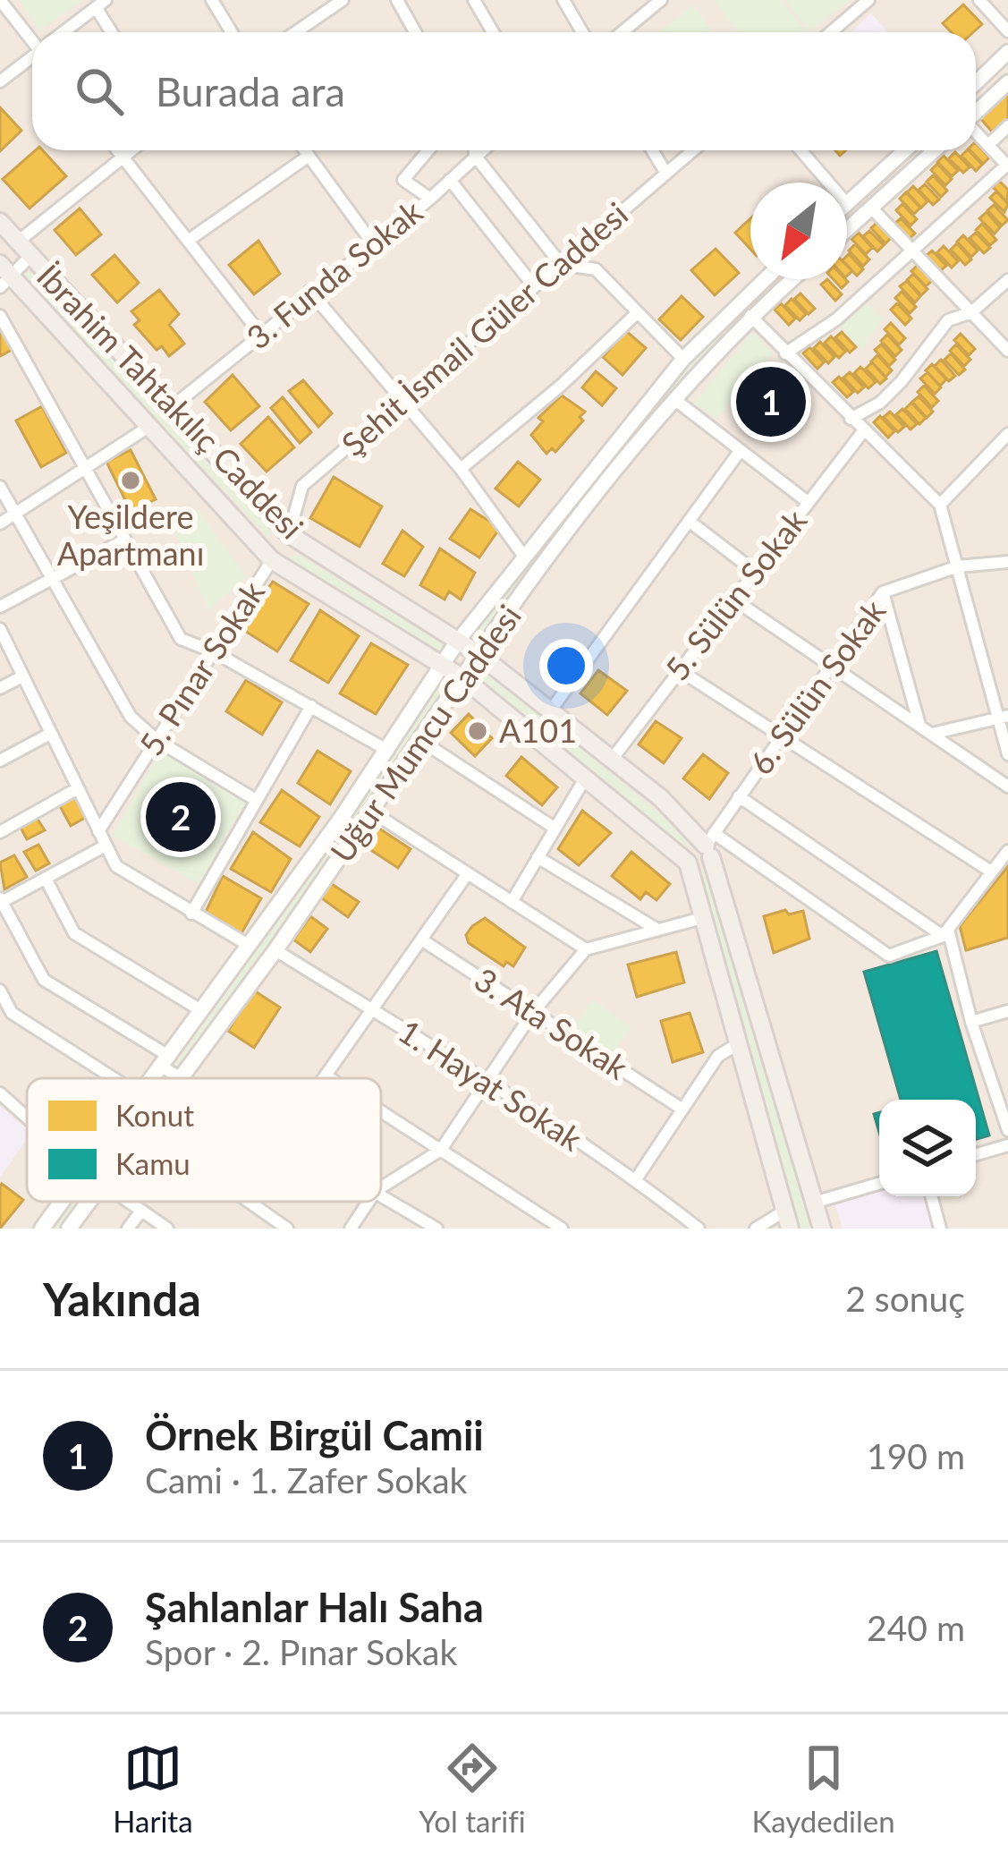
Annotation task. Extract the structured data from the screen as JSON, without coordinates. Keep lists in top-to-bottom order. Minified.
{"streets":{"main road":["İbrahim Tahtakılıç Caddesi","Uğur Mumcu Caddesi"],"street":["3. Funda Sokak","Şehit İsmail Güler Caddesi","5. Sülün Sokak","5. Pınar Sokak","6. Sülün Sokak","3. Ata Sokak","1. Hayat Sokak"]},"crossings":[["3. Funda Sokak","İbrahim Tahtakılıç Caddesi"],["Şehit İsmail Güler Caddesi","İbrahim Tahtakılıç Caddesi"],["İbrahim Tahtakılıç Caddesi","5. Sülün Sokak"],["İbrahim Tahtakılıç Caddesi","5. Pınar Sokak"],["İbrahim Tahtakılıç Caddesi","6. Sülün Sokak"],["İbrahim Tahtakılıç Caddesi","Uğur Mumcu Caddesi"],["Uğur Mumcu Caddesi","1. Hayat Sokak"]],"places":["Yeşildere Apartmanı","A101"],"legend":["Konut","Kamu"],"north":"bottom left","page":{"search":"Burada ara","pins":["1","2"],"heading":["Yakında","2 sonuç"],"list":[{"mark":"1","name":"Örnek Birgül Camii","note":"Cami · 1. Zafer Sokak","value":"190 m"},{"mark":"2","name":"Şahlanlar Halı Saha","note":"Spor · 2. Pınar Sokak","value":"240 m"}],"nav":["Harita","Yol tarifi","Kaydedilen"]}}
